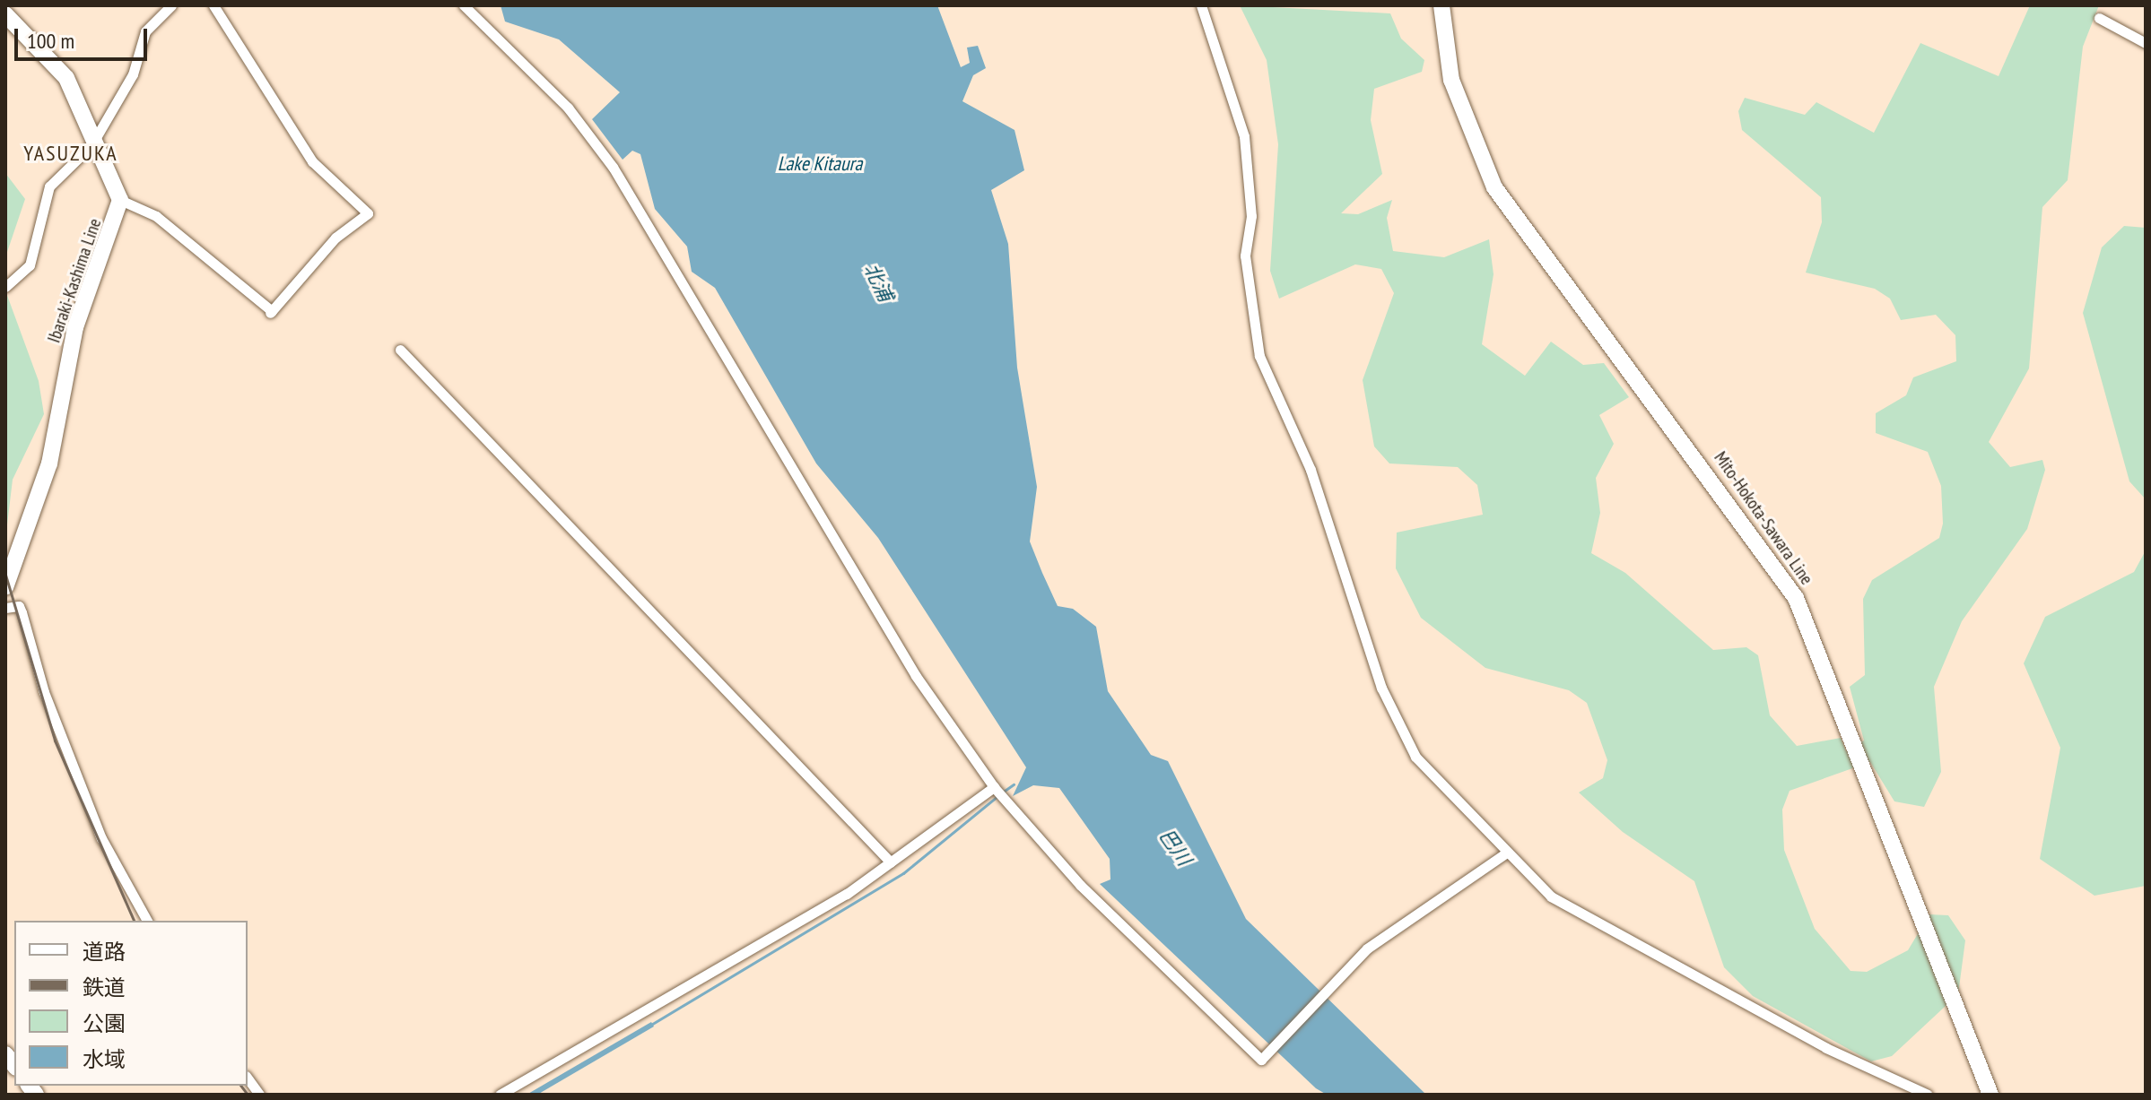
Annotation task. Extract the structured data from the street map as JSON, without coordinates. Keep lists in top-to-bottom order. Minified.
{"streets":{"main road":["Ibaraki-Kashima Line","Mito-Hokota-Sawara Line"]},"districts":["YASUZUKA"],"water":["Lake Kitaura","北浦","巴川"],"legend":["道路","鉄道","公園","水域"],"scale_bar":"100 m"}
